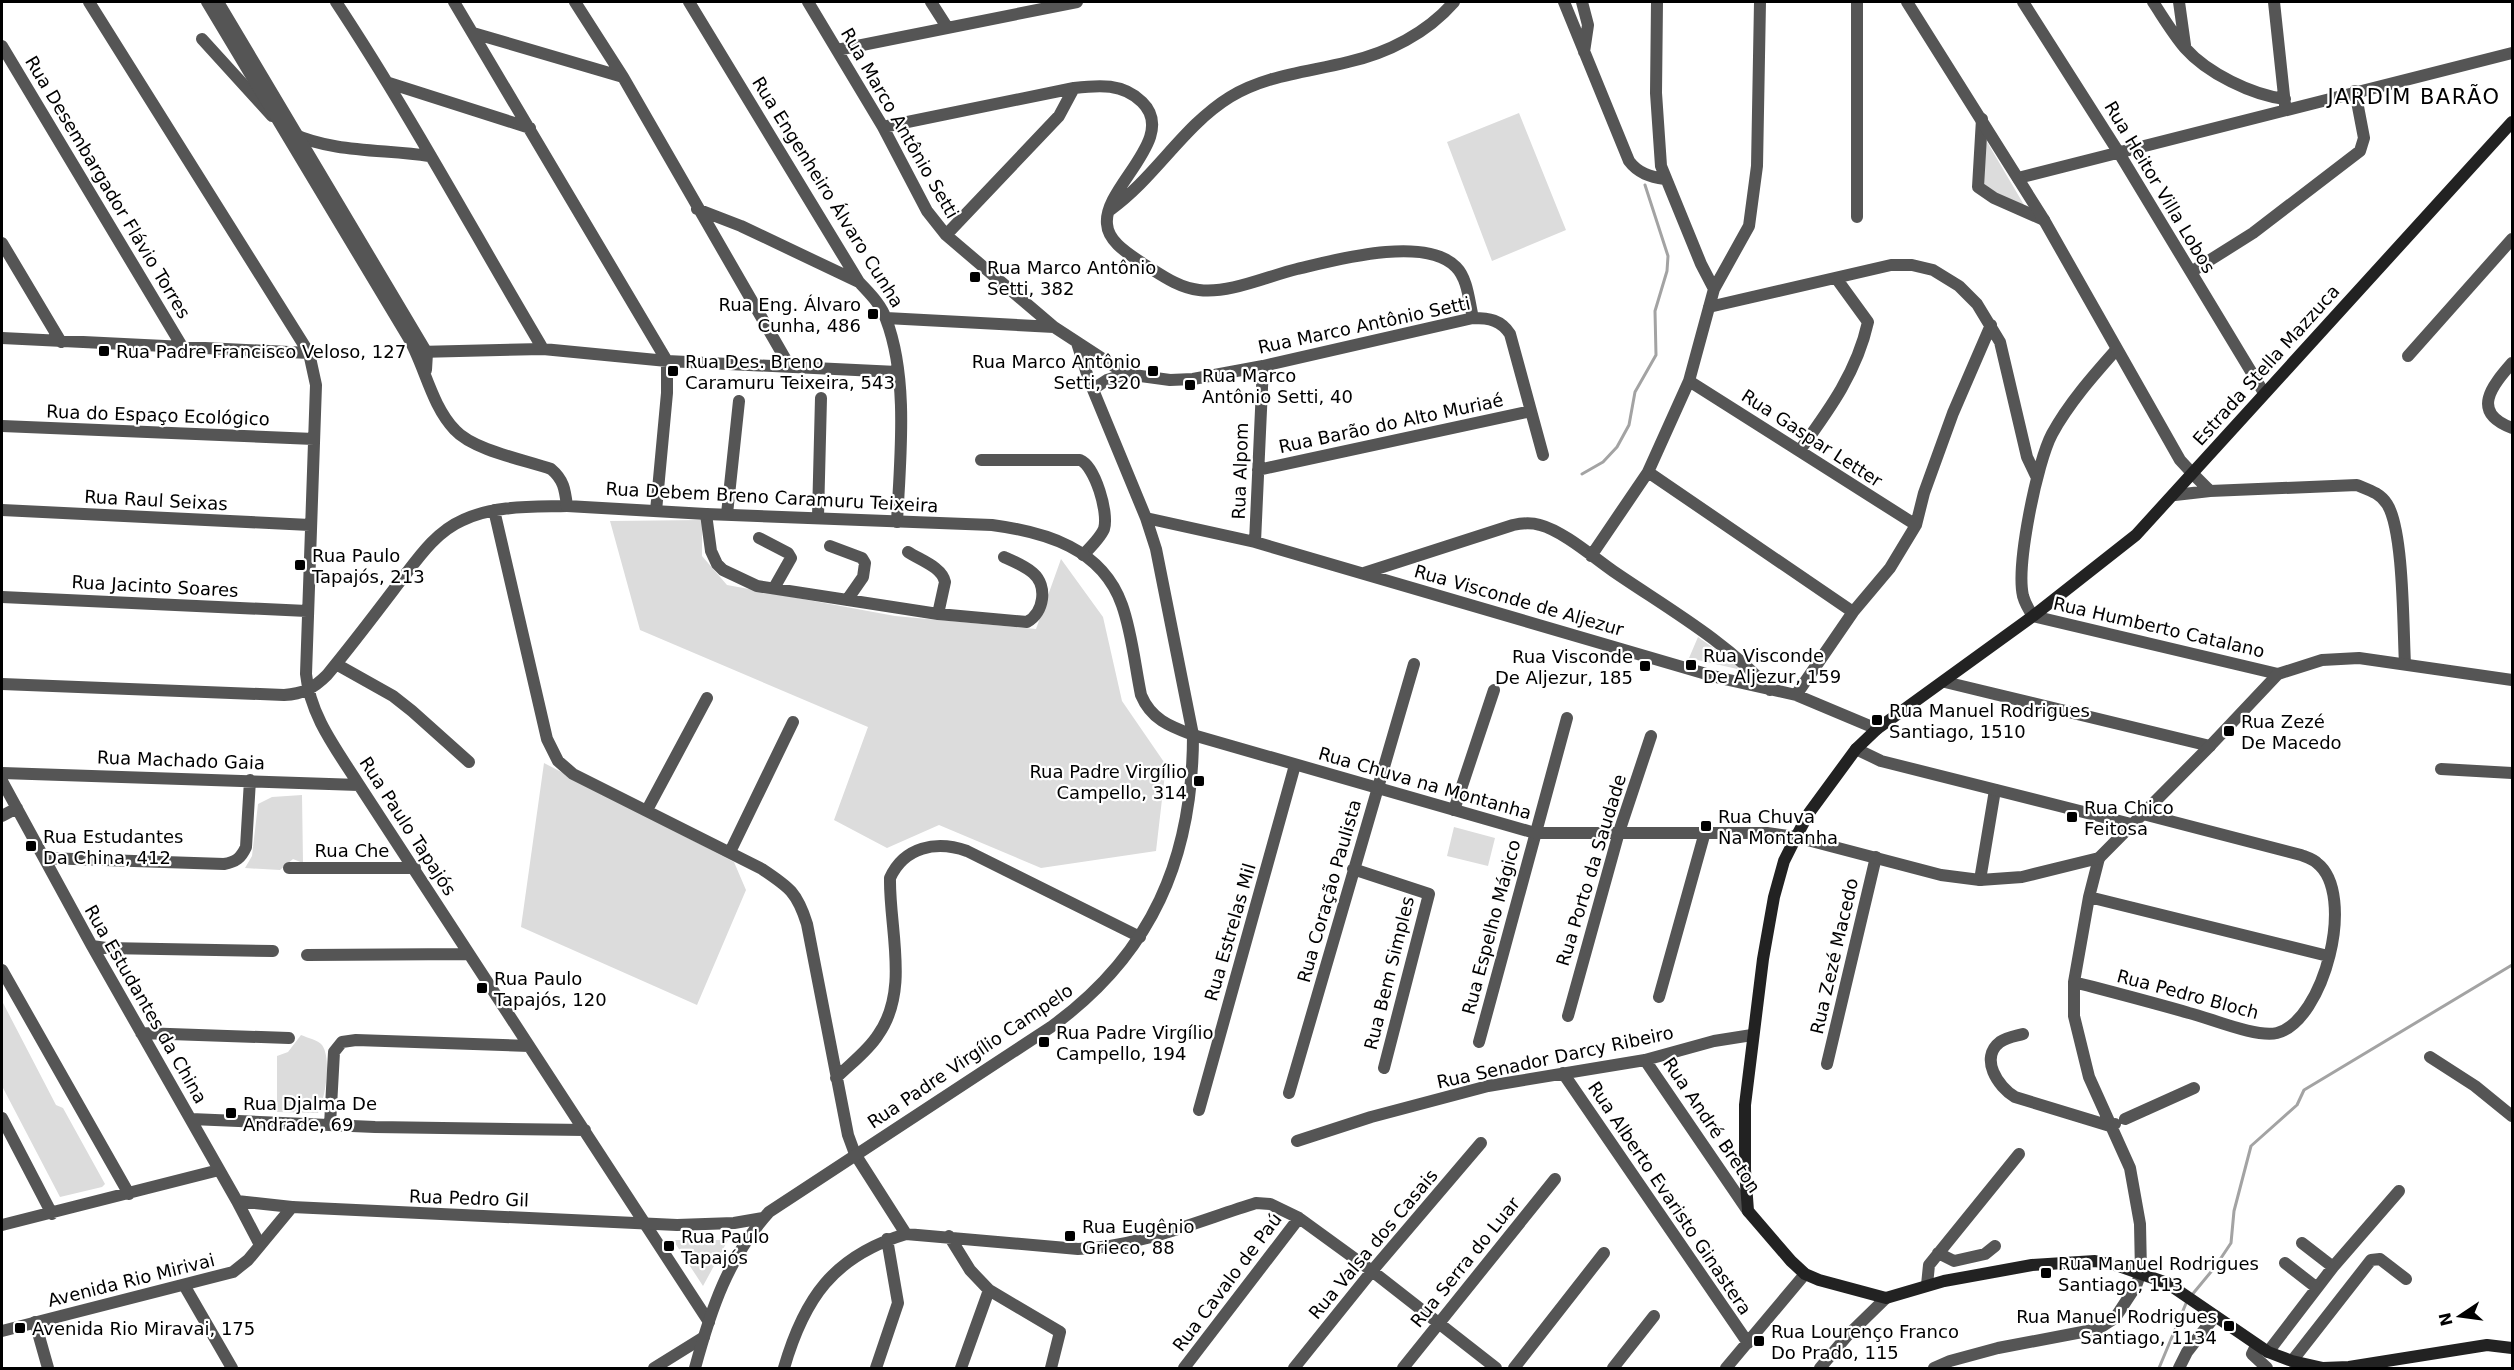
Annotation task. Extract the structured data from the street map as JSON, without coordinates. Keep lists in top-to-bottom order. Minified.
{"streets":{"main road":["Estrada Stella Mazzuca"],"street":["Rua Marco Antônio Setti","Rua Desembargador Flávio Torres","Rua Heitor Villa Lobos","Rua Engenheiro Álvaro Cunha","Rua do Espaço Ecológico","Rua Barão do Alto Muriaé","Rua Gaspar Letter","Rua Alpom","Rua Debem Breno Caramuru Teixeira","Rua Raul Seixas","Rua Jacinto Soares","Rua Visconde de Aljezur","Rua Humberto Catalano","Rua Machado Gaia","Rua Chuva na Montanha","Rua Paulo Tapajós","Rua Che","Rua Porto da Saudade","Rua Coração Paulista","Rua Espelho Mágico","Rua Estrelas Mil","Rua Zezé Macedo","Rua Bem Simples","Rua Pedro Bloch","Rua Estudantes da China","Rua Padre Virgílio Campelo","Rua Senador Darcy Ribeiro","Rua André Breton","Rua Pedro Gil","Rua Alberto Evaristo Ginastera","Rua Valsa dos Casais","Rua Serra do Luar","Avenida Rio Mirivai","Rua Cavalo de Paú"]},"crossings":[["Rua Marco Antônio Setti","Rua Barão do Alto Muriaé"],["Rua Marco Antônio Setti","Rua Alpom"],["Rua Marco Antônio Setti","Rua Padre Virgílio Campelo"],["Rua Heitor Villa Lobos","Estrada Stella Mazzuca"],["Rua Engenheiro Álvaro Cunha","Rua Debem Breno Caramuru Teixeira"],["Estrada Stella Mazzuca","Rua Visconde de Aljezur"],["Estrada Stella Mazzuca","Rua Humberto Catalano"],["Estrada Stella Mazzuca","Rua Chuva na Montanha"],["Estrada Stella Mazzuca","Rua Zezé Macedo"],["Estrada Stella Mazzuca","Rua Senador Darcy Ribeiro"],["Estrada Stella Mazzuca","Rua André Breton"],["Rua do Espaço Ecológico","Rua Paulo Tapajós"],["Rua Barão do Alto Muriaé","Rua Alpom"],["Rua Alpom","Rua Visconde de Aljezur"],["Rua Debem Breno Caramuru Teixeira","Rua Chuva na Montanha"],["Rua Debem Breno Caramuru Teixeira","Rua Paulo Tapajós"],["Rua Debem Breno Caramuru Teixeira","Rua Padre Virgílio Campelo"],["Rua Raul Seixas","Rua Paulo Tapajós"],["Rua Jacinto Soares","Rua Paulo Tapajós"],["Rua Visconde de Aljezur","Rua Padre Virgílio Campelo"],["Rua Machado Gaia","Rua Paulo Tapajós"],["Rua Chuva na Montanha","Rua Porto da Saudade"],["Rua Chuva na Montanha","Rua Coração Paulista"],["Rua Chuva na Montanha","Rua Espelho Mágico"],["Rua Chuva na Montanha","Rua Estrelas Mil"],["Rua Chuva na Montanha","Rua Zezé Macedo"],["Rua Chuva na Montanha","Rua Padre Virgílio Campelo"],["Rua Paulo Tapajós","Rua Che"],["Rua Paulo Tapajós","Rua Pedro Gil"],["Rua Coração Paulista","Rua Bem Simples"],["Rua Estudantes da China","Rua Pedro Gil"],["Rua Estudantes da China","Avenida Rio Mirivai"],["Rua Padre Virgílio Campelo","Rua Pedro Gil"],["Rua Senador Darcy Ribeiro","Rua André Breton"],["Rua Senador Darcy Ribeiro","Rua Alberto Evaristo Ginastera"]],"districts":["JARDIM BARÃO"],"places":{"transit":["Rua Marco Antônio Setti, 382","Rua Eng. Álvaro Cunha, 486","Rua Padre Francisco Veloso, 127","Rua Des. Breno Caramuru Teixeira, 543","Rua Marco Antônio Setti, 320","Rua Marco Antônio Setti, 40","Rua Paulo Tapajós, 213","Rua Visconde De Aljezur, 159","Rua Visconde De Aljezur, 185","Rua Manuel Rodrigues Santiago, 1510","Rua Zezé De Macedo","Rua Padre Virgílio Campello, 314","Rua Chico Feitosa","Rua Chuva Na Montanha","Rua Estudantes Da China, 412","Rua Paulo Tapajós, 120","Rua Padre Virgílio Campello, 194","Rua Djalma De Andrade, 69","Rua Eugênio Grieco, 88","Rua Paulo Tapajós","Rua Manuel Rodrigues Santiago, 113","Rua Manuel Rodrigues Santiago, 1134","Avenida Rio Miravai, 175","Rua Lourenço Franco Do Prado, 115"]},"north":"left"}
